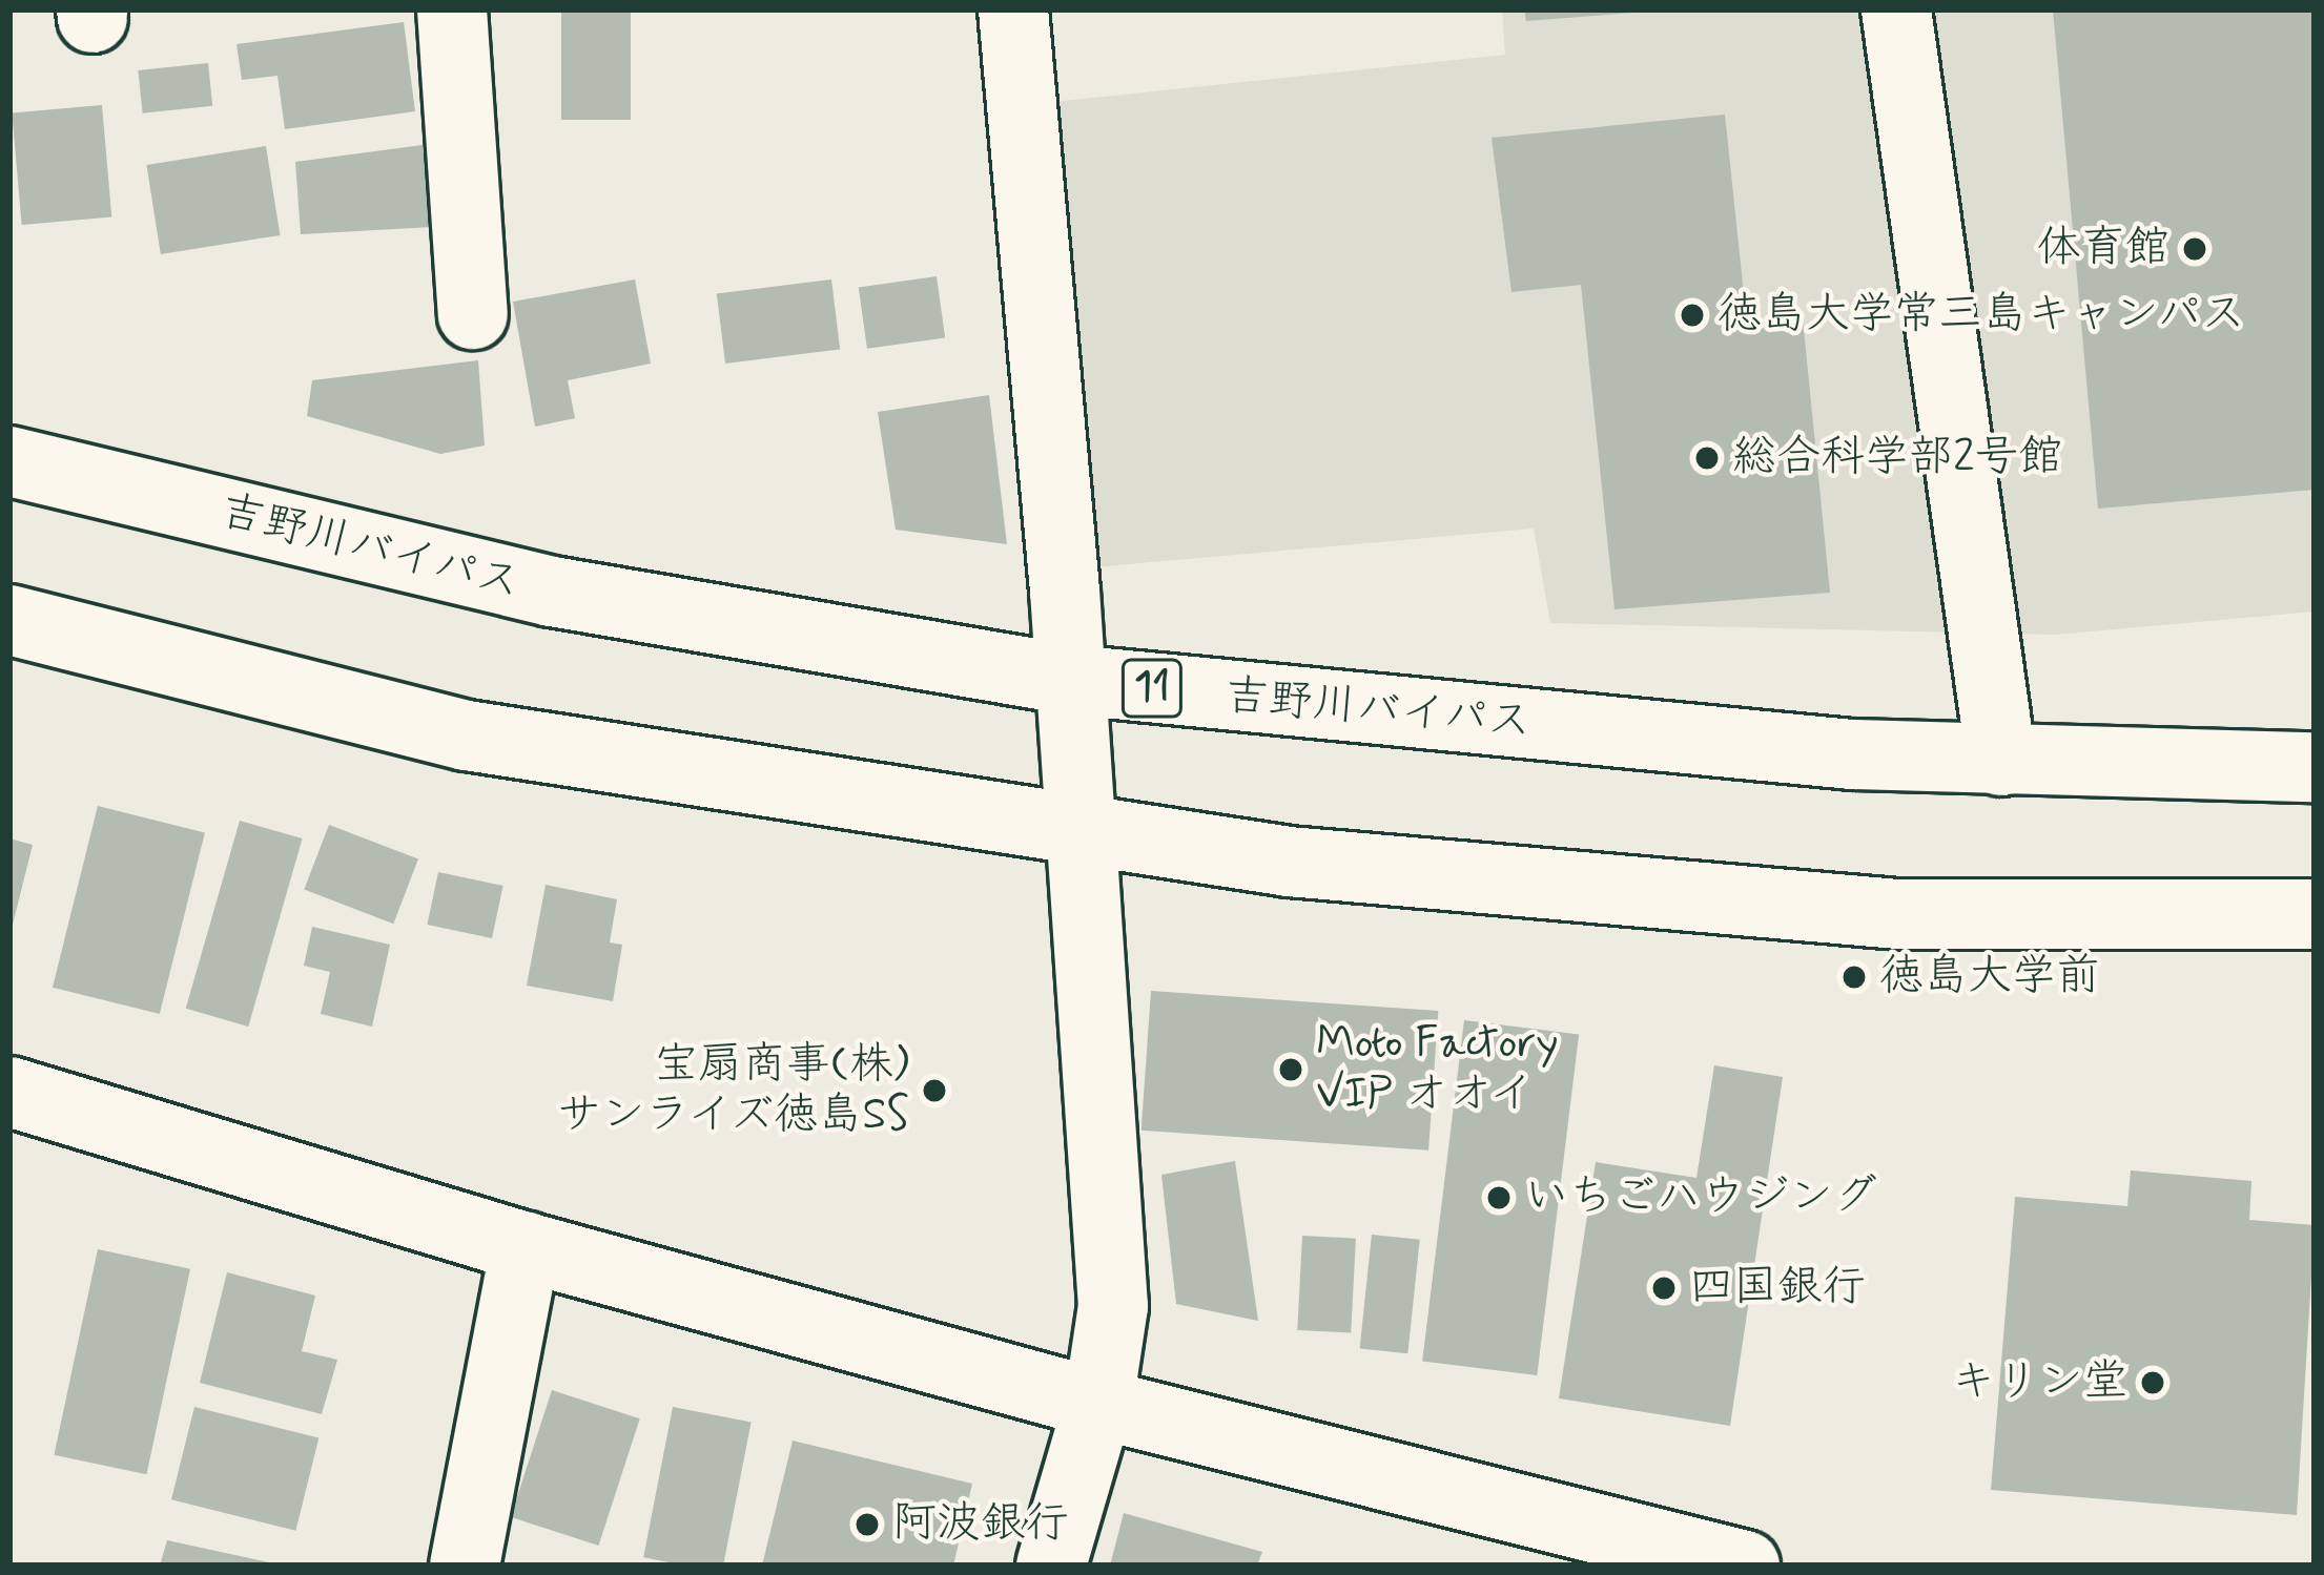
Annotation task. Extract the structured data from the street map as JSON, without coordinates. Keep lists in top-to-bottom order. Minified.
{"streets":{"main road":["吉野川バイパス","11"]},"places":["体育館","徳島大学常三島キャンパス","総合科学部2号館","徳島大学前","Moto Factory VIP オオイ","宝扇商事(株) サンライズ徳島SS","いちごハウジング","四国銀行","キリン堂","阿波銀行"]}
